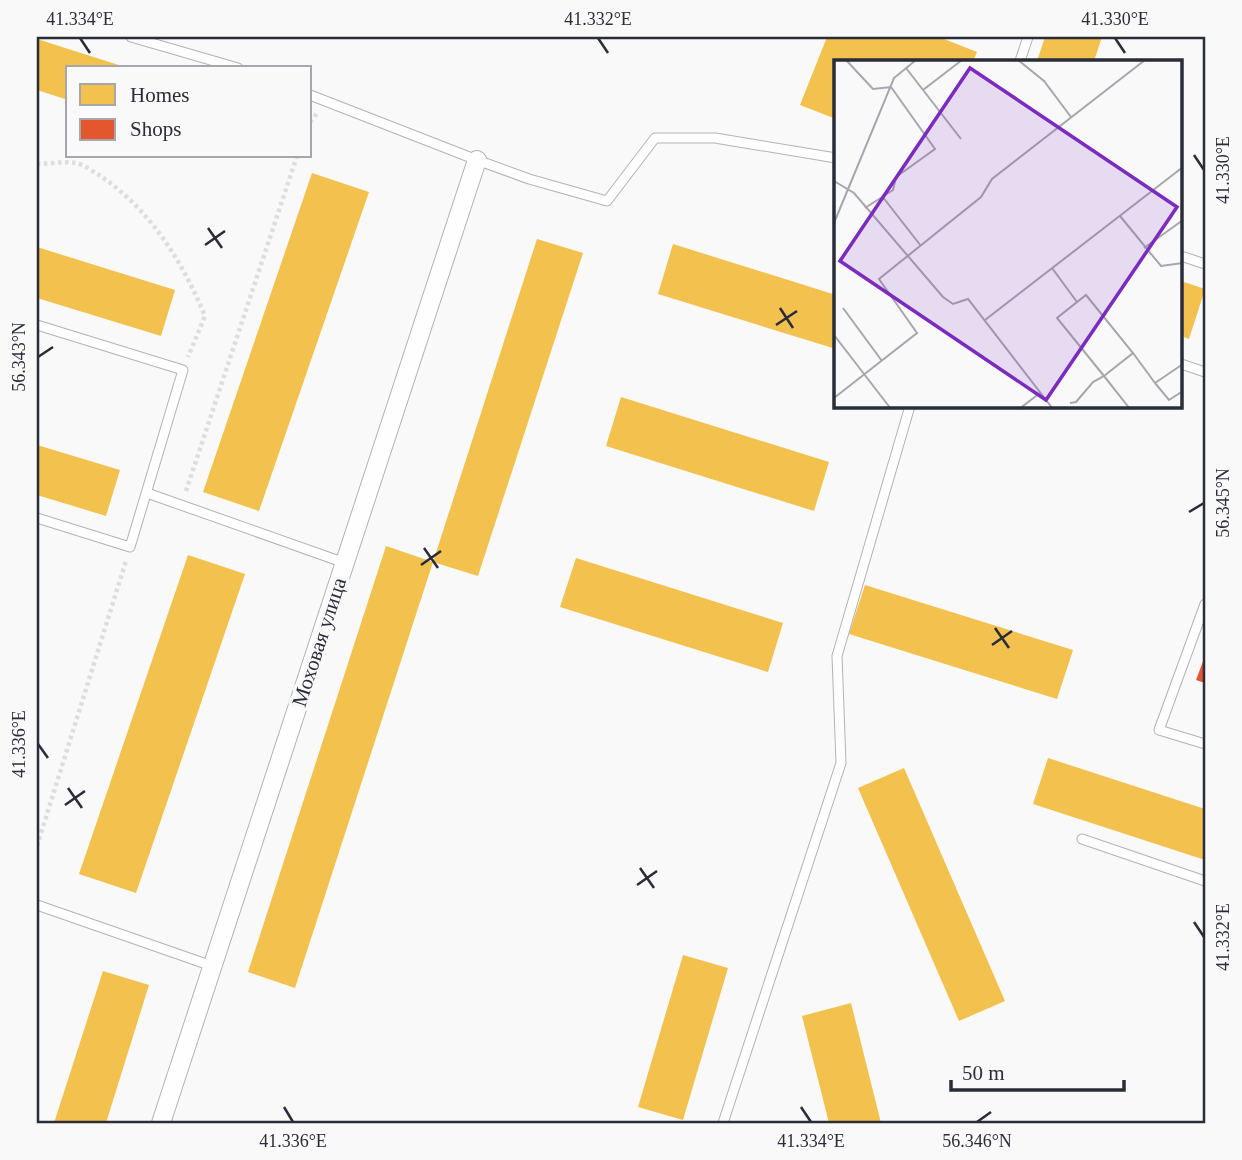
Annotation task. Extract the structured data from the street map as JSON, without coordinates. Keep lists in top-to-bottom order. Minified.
{"streets":{"street":["Моховая улица"]},"legend":["Homes","Shops"],"scale_bar":"50 m","coordinates":["41.334°E","41.332°E","41.330°E","56.343°N","56.345°N","41.336°E","56.346°N"]}
